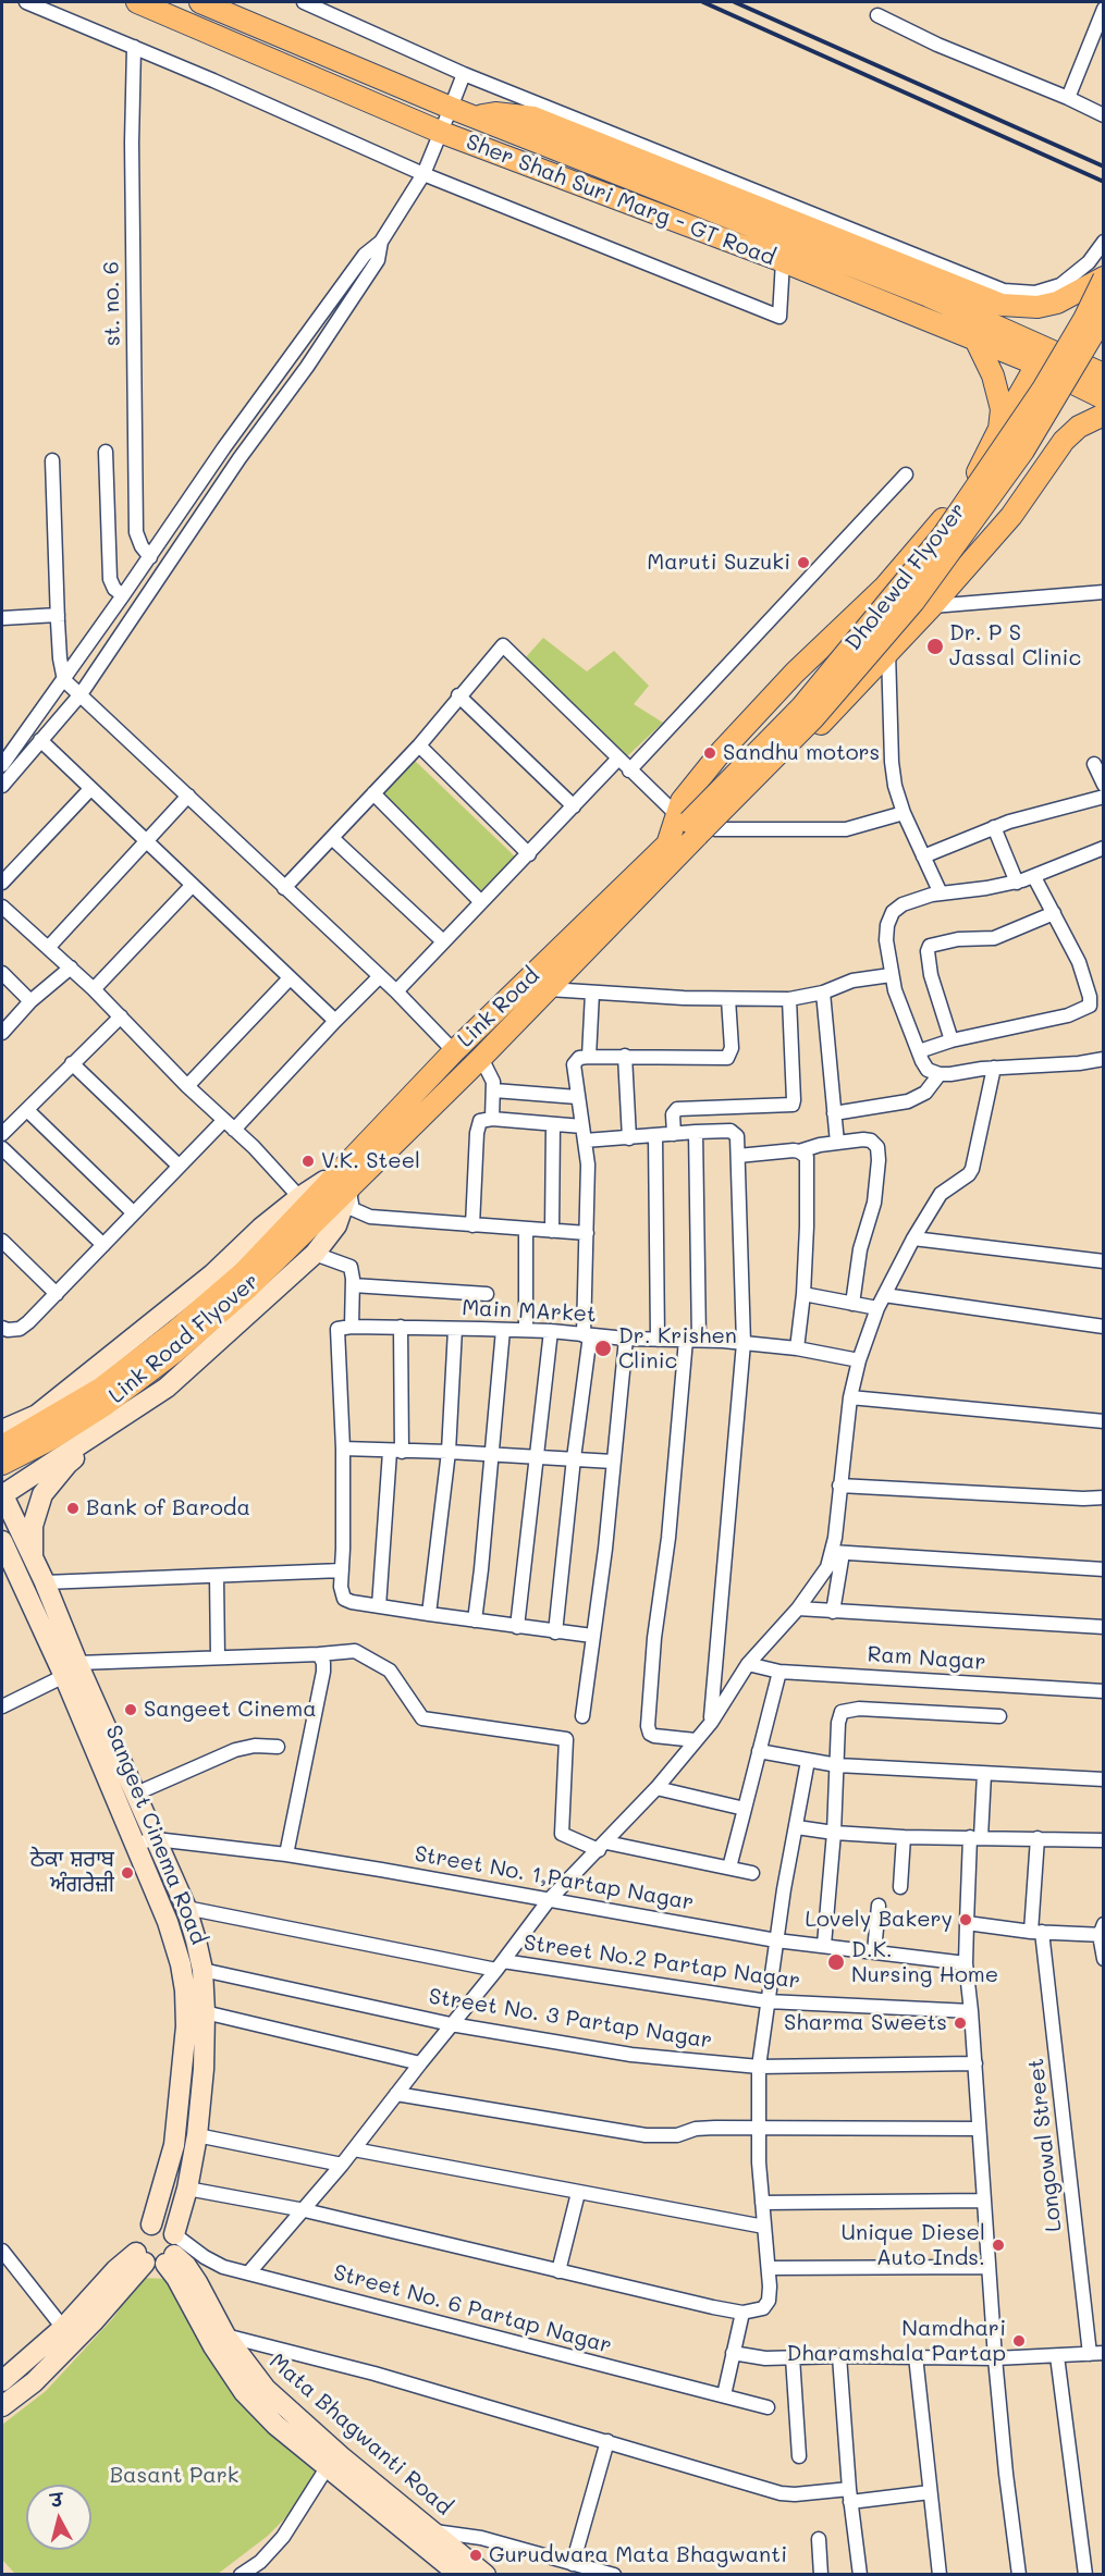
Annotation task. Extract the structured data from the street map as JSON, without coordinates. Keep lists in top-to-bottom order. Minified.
{"streets":{"main road":["Sher Shah Suri Marg - GT Road","Dholewal Flyover","Link Road","Link Road Flyover"],"street":["st. no. 6","Main MArket","Ram Nagar","Sangeet Cinema Road","Street No. 1,Partap Nagar","Street No.2 Partap Nagar","Street No. 3 Partap Nagar","Longowal Street","Street No. 6 Partap Nagar","Mata Bhagwanti Road"]},"crossings":[["Dholewal Flyover","Link Road"],["Link Road","Link Road Flyover"],["Sangeet Cinema Road","Street No. 1,Partap Nagar"],["Sangeet Cinema Road","Street No.2 Partap Nagar"],["Sangeet Cinema Road","Street No. 3 Partap Nagar"],["Sangeet Cinema Road","Street No. 6 Partap Nagar"],["Sangeet Cinema Road","Mata Bhagwanti Road"],["Street No. 6 Partap Nagar","Mata Bhagwanti Road"]],"parks":["Basant Park"],"places":["Maruti Suzuki","Dr. P S Jassal Clinic","Sandhu motors","V.K. Steel","Dr. Krishen Clinic","Bank of Baroda","Sangeet Cinema","ਠੇਕਾ ਸ਼ਰਾਬ ਅੰਗਰੇਜ਼ੀ","Lovely Bakery","D.K. Nursing Home","Sharma Sweets","Unique Diesel Auto Inds.","Namdhari Dharamshala Partap","Gurudwara Mata Bhagwanti"],"north":"top"}
